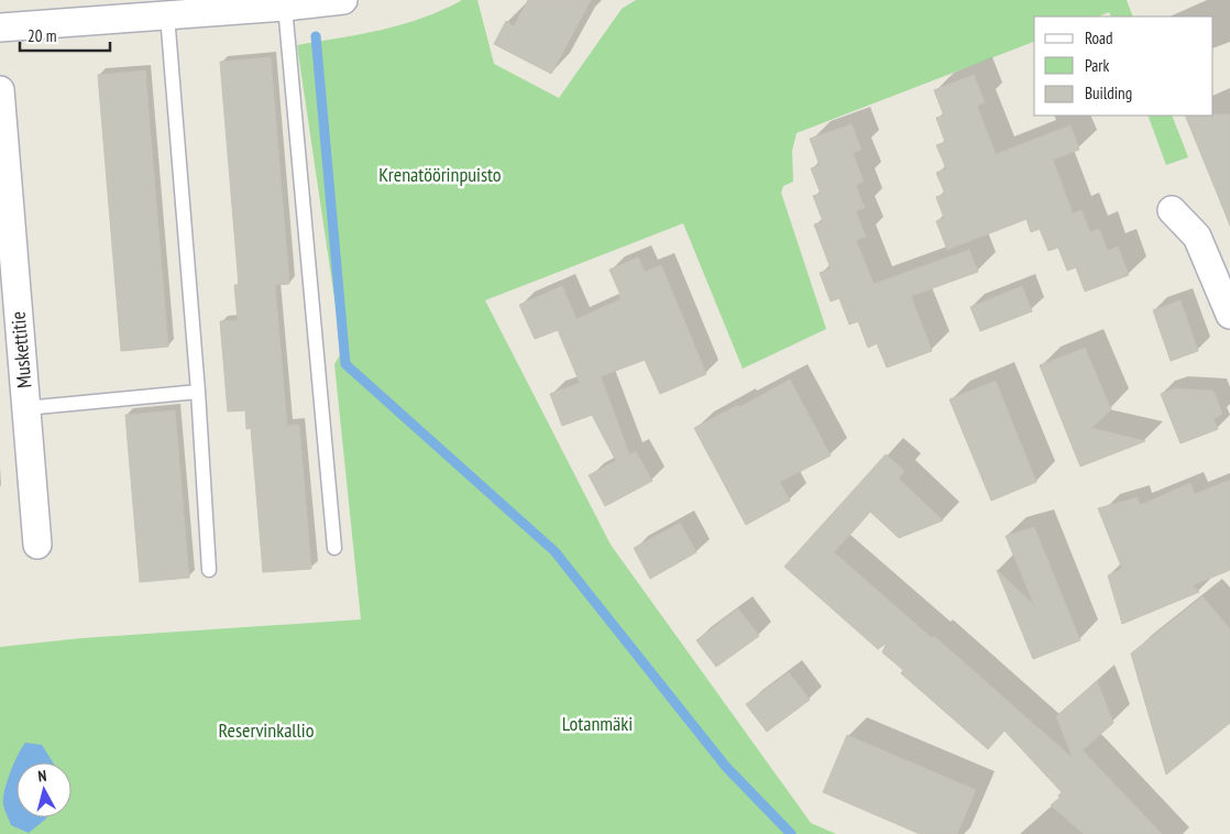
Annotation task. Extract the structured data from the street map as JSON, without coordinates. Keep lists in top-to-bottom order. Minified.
{"streets":{"street":["Muskettitie"]},"parks":["Krenatöörinpuisto","Lotanmäki","Reservinkallio"],"legend":["Road","Park","Building"],"scale_bar":"20 m","north":"top"}
